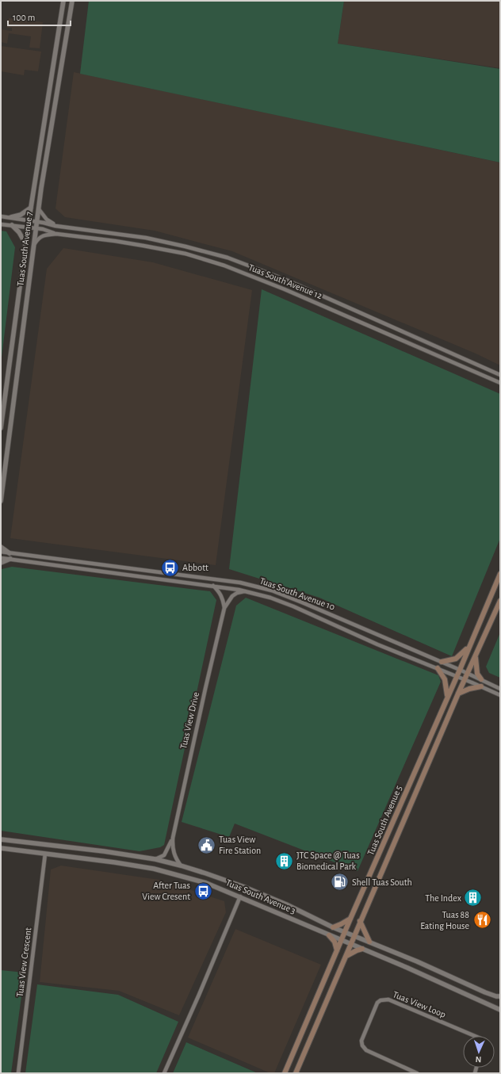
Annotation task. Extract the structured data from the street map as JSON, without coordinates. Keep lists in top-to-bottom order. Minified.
{"streets":{"main road":["Tuas South Avenue 5"],"street":["Tuas South Avenue 7","Tuas South Avenue 12","Tuas South Avenue 10","Tuas View Drive","Tuas South Avenue 3","Tuas View Crescent","Tuas View Loop"]},"crossings":[["Tuas South Avenue 7","Tuas South Avenue 12"],["Tuas South Avenue 10","Tuas View Drive"],["Tuas South Avenue 10","Tuas South Avenue 5"],["Tuas View Drive","Tuas South Avenue 3"],["Tuas South Avenue 5","Tuas South Avenue 3"],["Tuas South Avenue 3","Tuas View Crescent"]],"places":{"bus stop":["Abbott","After Tuas View Cresent"],"public building":["Tuas View Fire Station"],"building":["JTC Space @ Tuas Biomedical Park","The Index"],"fuel station":["Shell Tuas South"],"restaurant":["Tuas 88 Eating House"]},"scale_bar":"100 m","north":"bottom"}
